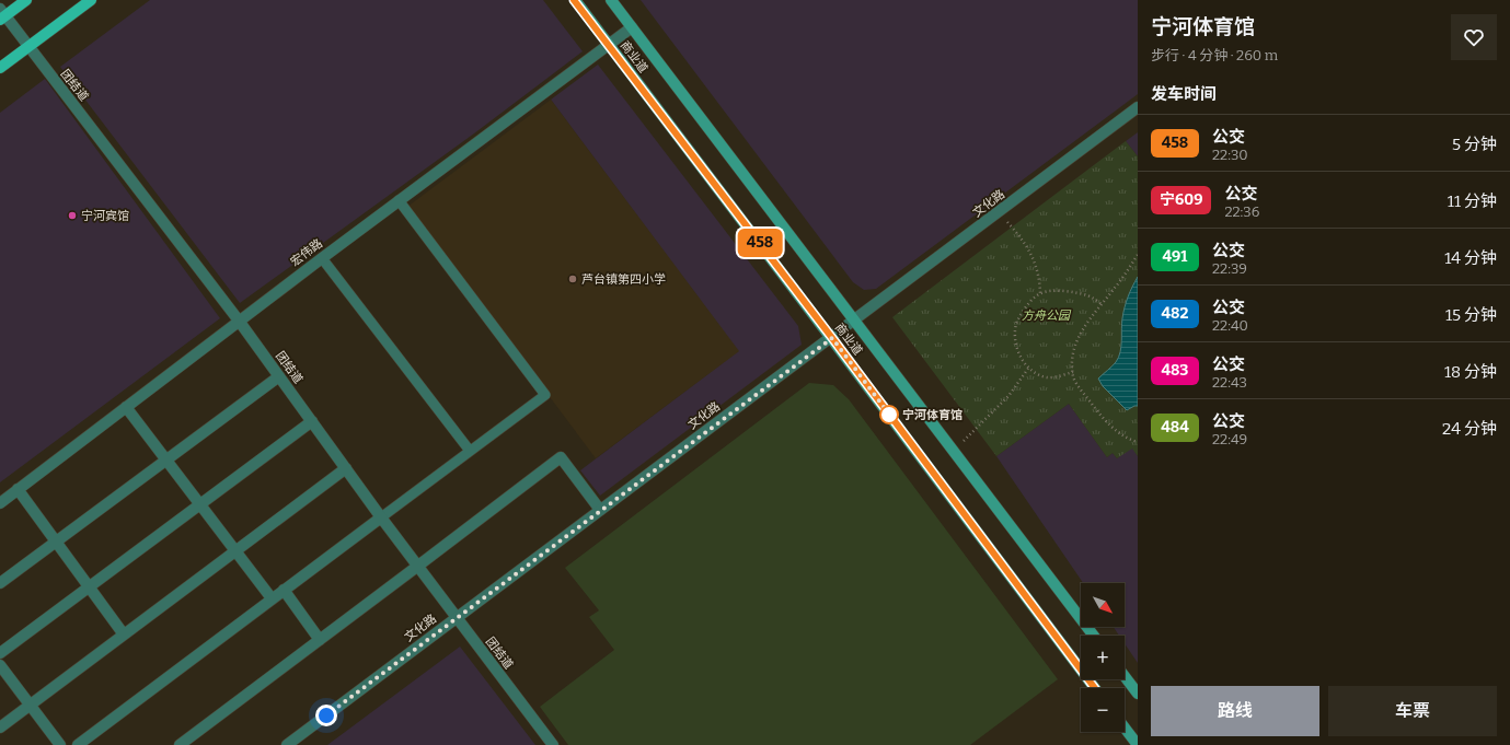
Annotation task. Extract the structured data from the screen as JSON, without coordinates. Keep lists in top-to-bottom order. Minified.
{"streets":{"main road":["商业道"],"street":["团结道","文化路","宏伟路"]},"crossings":[["商业道","文化路"],["商业道","宏伟路"],["团结道","文化路"],["团结道","宏伟路"]],"parks":["方舟公园"],"places":["宁河宾馆","芦台镇第四小学","宁河体育馆"],"lines":["bus line 458"],"north":"bottom right","page":{"on_map":"458","heading":[["宁河体育馆","步行 · 4 分钟 · 260 m"],"发车时间"],"list":[{"mark":"458","name":"公交","note":"22:30","value":"5 分钟"},{"mark":"宁609","name":"公交","note":"22:36","value":"11 分钟"},{"mark":"491","name":"公交","note":"22:39","value":"14 分钟"},{"mark":"482","name":"公交","note":"22:40","value":"15 分钟"},{"mark":"483","name":"公交","note":"22:43","value":"18 分钟"},{"mark":"484","name":"公交","note":"22:49","value":"24 分钟"}],"map_buttons":["+","−"],"buttons":["路线","车票"]}}
